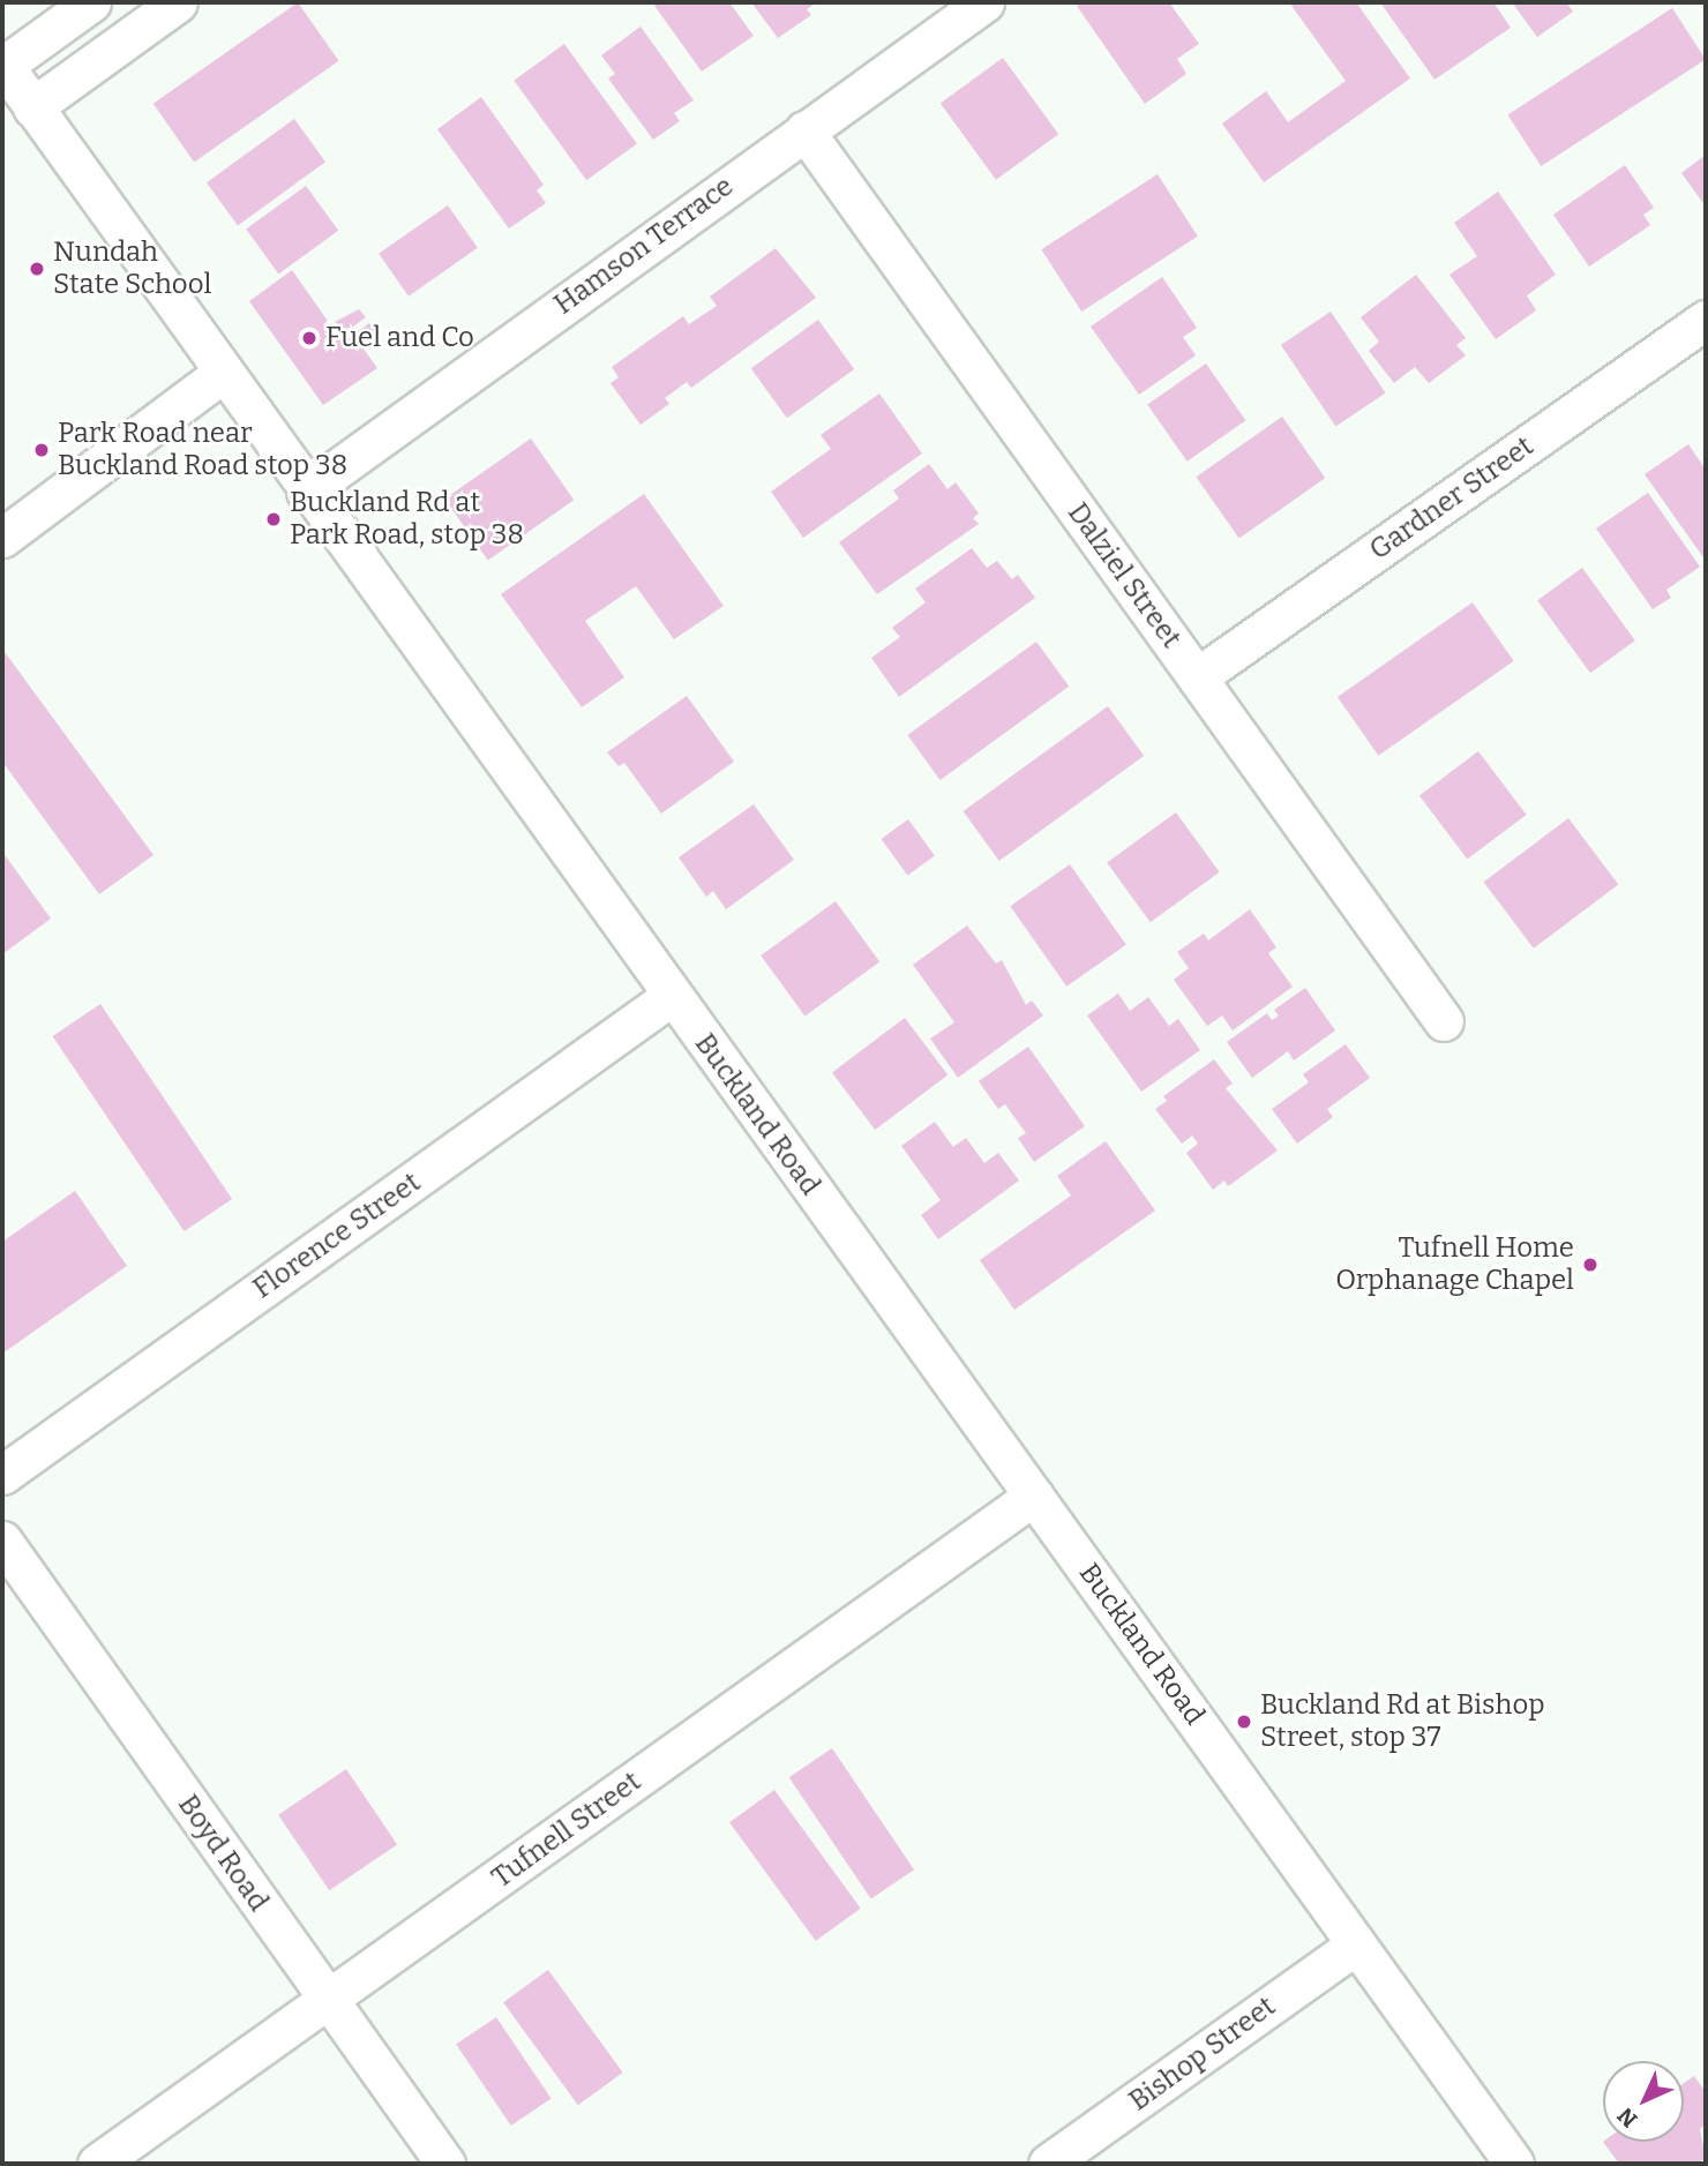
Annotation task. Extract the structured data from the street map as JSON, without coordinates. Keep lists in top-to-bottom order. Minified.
{"streets":{"street":["Hamson Terrace","Gardner Street","Dalziel Street","Buckland Road","Florence Street","Tufnell Street","Boyd Road","Bishop Street"]},"crossings":[["Hamson Terrace","Dalziel Street"],["Hamson Terrace","Buckland Road"],["Gardner Street","Dalziel Street"],["Buckland Road","Florence Street"],["Buckland Road","Tufnell Street"],["Buckland Road","Bishop Street"],["Tufnell Street","Boyd Road"]],"places":["Nundah State School","Fuel and Co","Park Road near Buckland Road stop 38","Buckland Rd at Park Road, stop 38","Tufnell Home Orphanage Chapel","Buckland Rd at Bishop Street, stop 37"],"north":"bottom left"}
